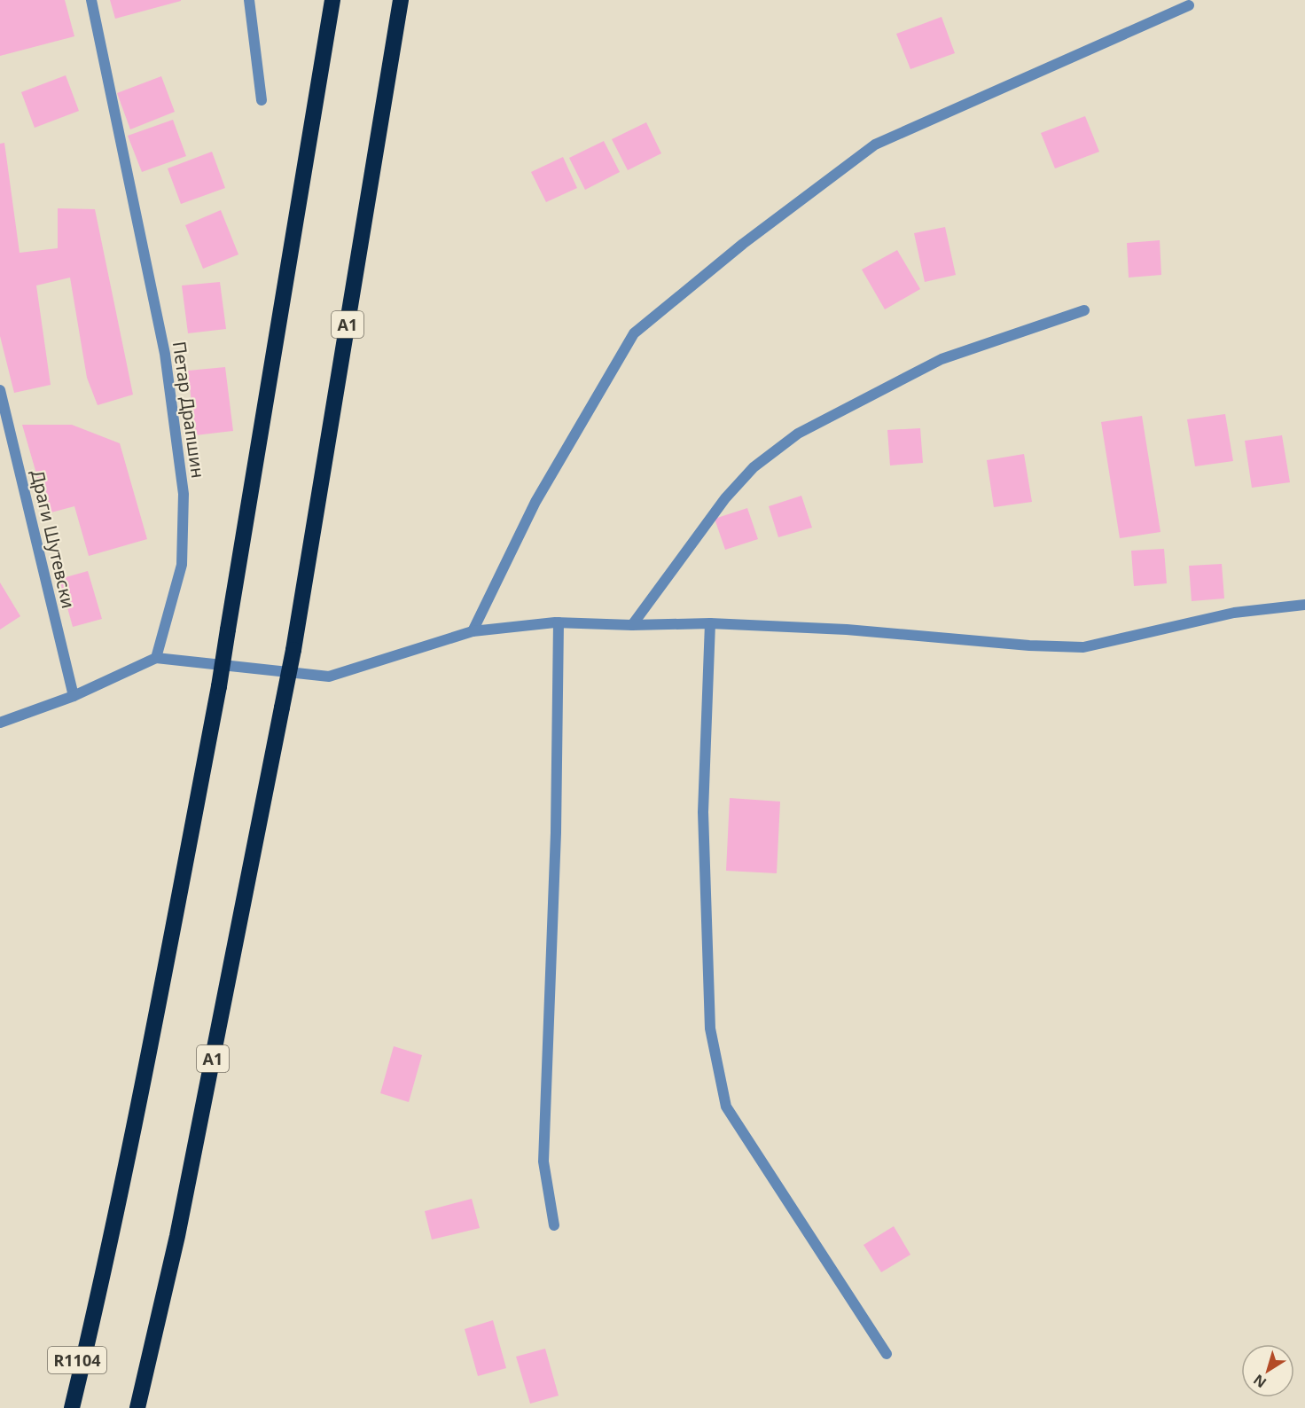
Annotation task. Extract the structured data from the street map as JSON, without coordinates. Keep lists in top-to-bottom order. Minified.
{"streets":{"highway":["A1","R1104"],"street":["Петар Драпшин","Драги Шутевски"]},"north":"bottom left"}
